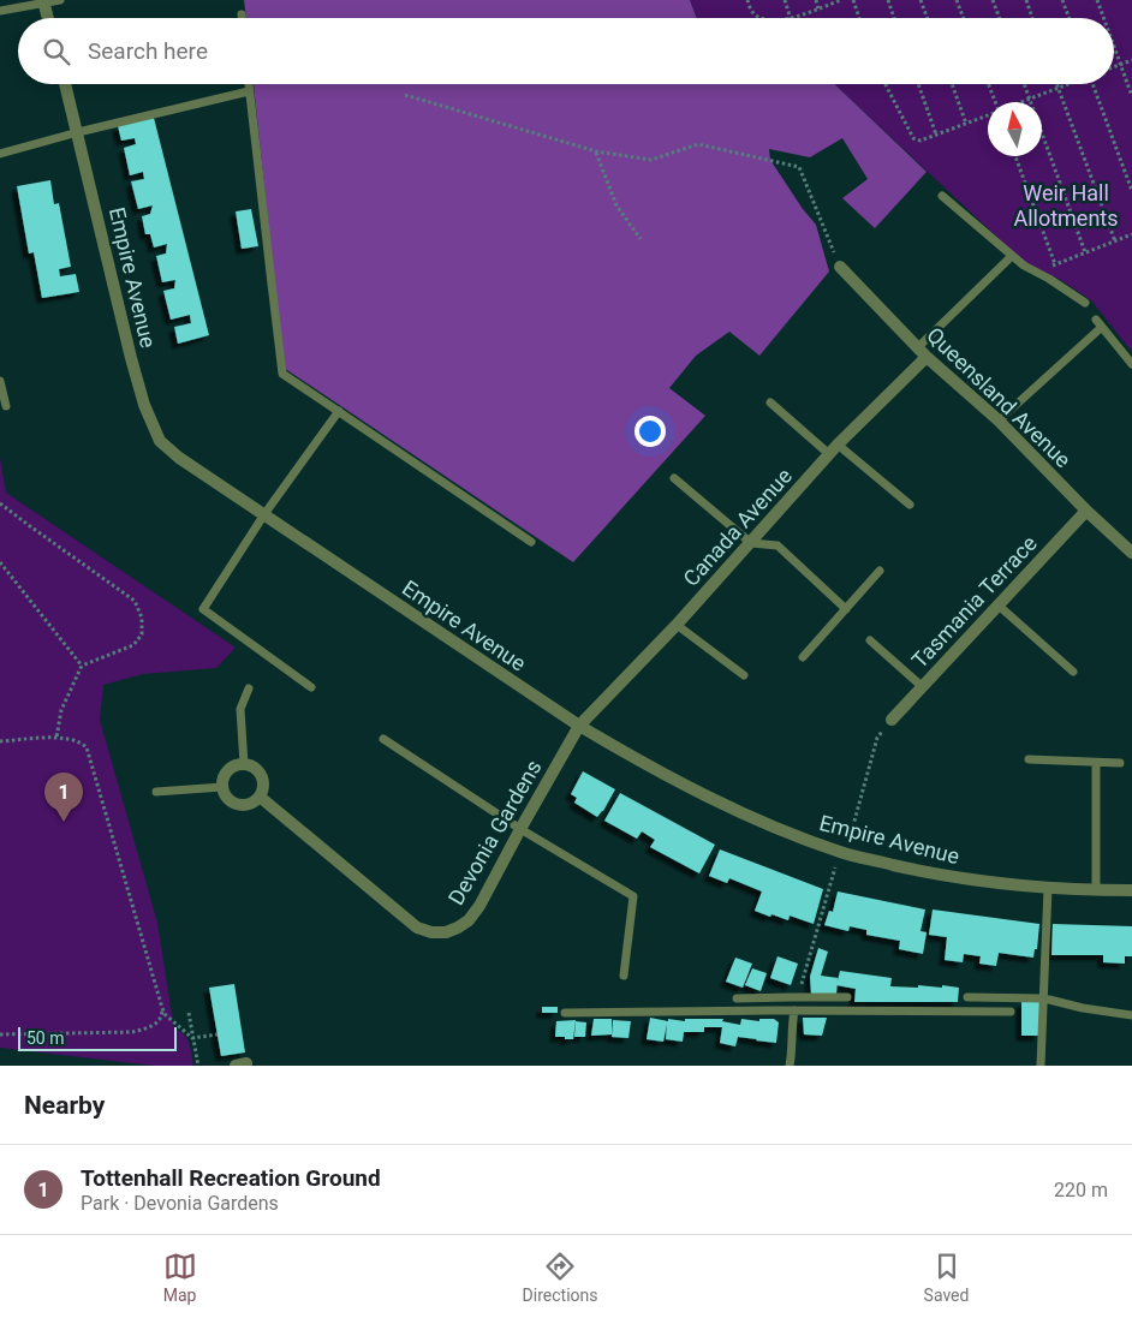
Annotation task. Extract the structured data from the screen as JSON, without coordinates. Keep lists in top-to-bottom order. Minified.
{"streets":{"street":["Empire Avenue","Queensland Avenue","Canada Avenue","Tasmania Terrace","Devonia Gardens"]},"crossings":[["Empire Avenue","Canada Avenue"],["Empire Avenue","Devonia Gardens"],["Queensland Avenue","Canada Avenue"],["Queensland Avenue","Tasmania Terrace"],["Canada Avenue","Devonia Gardens"]],"parks":["Weir Hall Allotments"],"scale_bar":"50 m","north":"top","page":{"search":"Search here","pins":"1","scale":"50 m","heading":"Nearby","list":[{"mark":"1","name":"Tottenhall Recreation Ground","note":"Park · Devonia Gardens","value":"220 m"}],"nav":["Map","Directions","Saved"]}}
